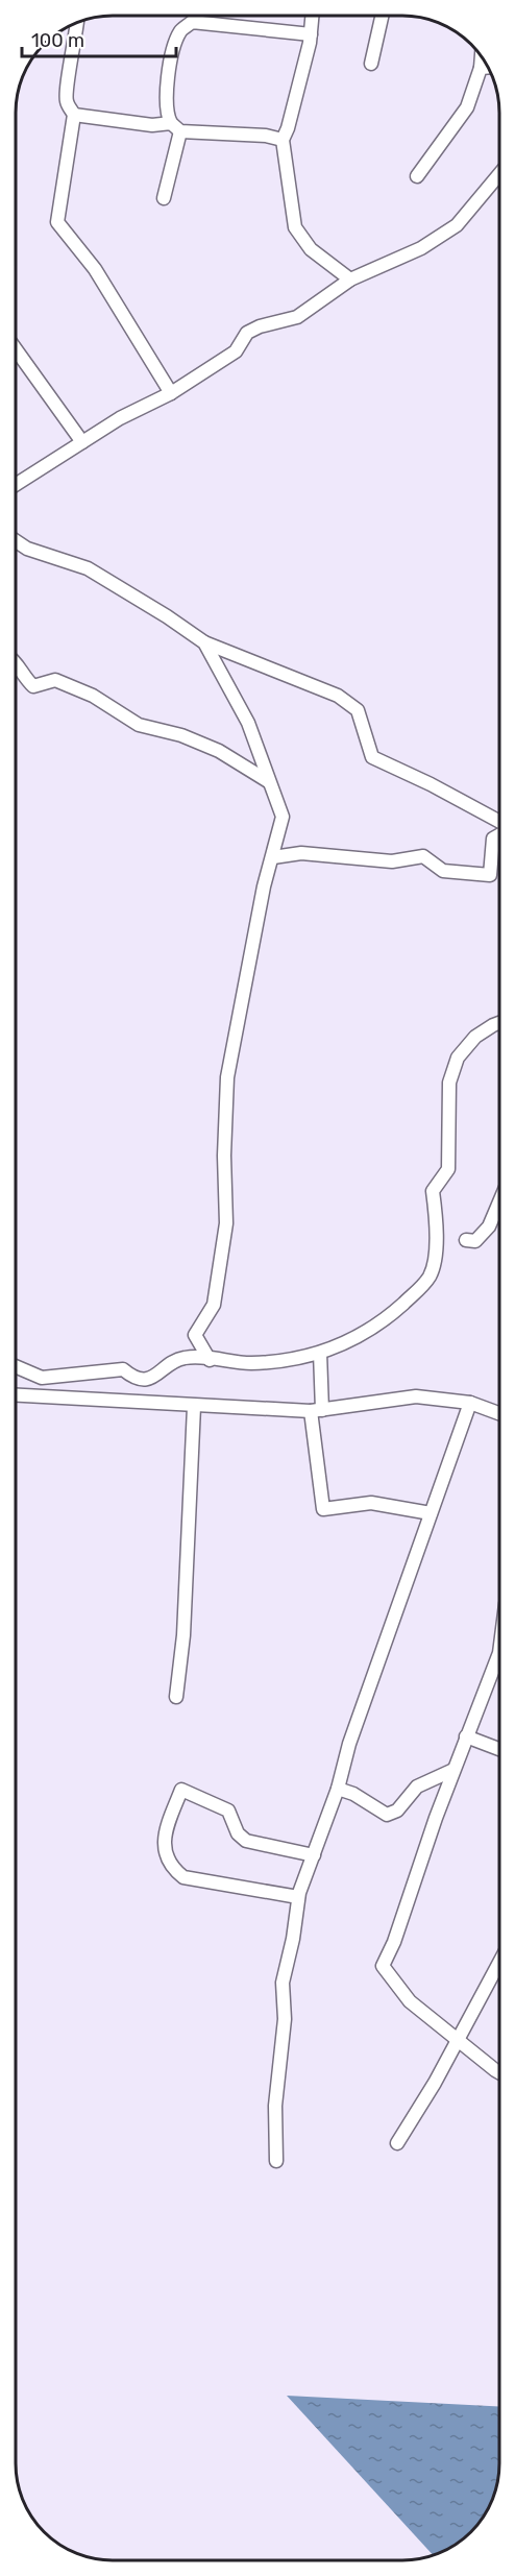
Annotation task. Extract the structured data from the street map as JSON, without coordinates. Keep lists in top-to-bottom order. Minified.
{"scale_bar":"100 m"}
